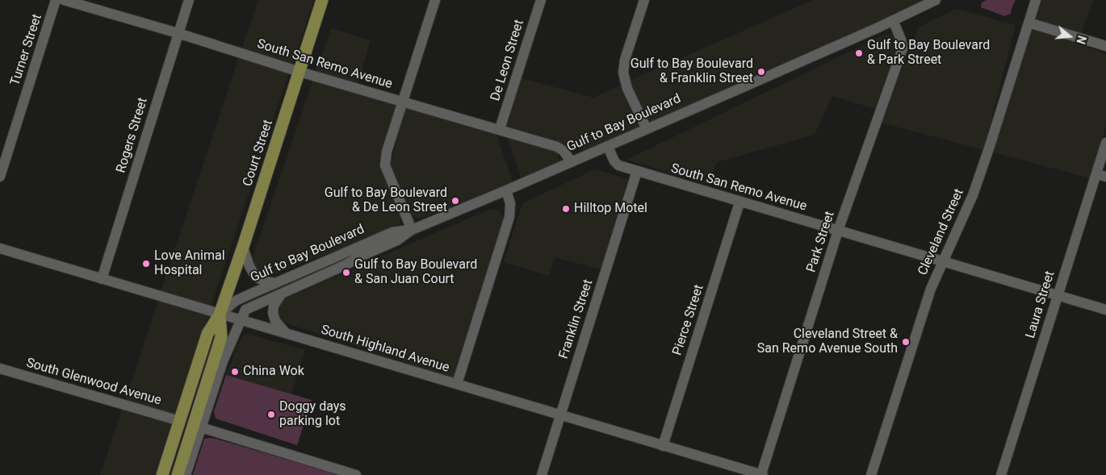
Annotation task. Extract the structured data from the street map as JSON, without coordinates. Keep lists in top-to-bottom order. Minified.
{"streets":{"main road":["Gulf to Bay Boulevard","Court Street"],"street":["Turner Street","De Leon Street","South San Remo Avenue","Rogers Street","Cleveland Street","Park Street","Laura Street","Franklin Street","Pierce Street","South Highland Avenue","South Glenwood Avenue"]},"crossings":[["De Leon Street","South San Remo Avenue"],["South San Remo Avenue","Gulf to Bay Boulevard"],["South San Remo Avenue","Rogers Street"],["South San Remo Avenue","Court Street"],["South San Remo Avenue","Cleveland Street"],["South San Remo Avenue","Park Street"],["South San Remo Avenue","Laura Street"],["South San Remo Avenue","Franklin Street"],["South San Remo Avenue","Pierce Street"],["Gulf to Bay Boulevard","Court Street"],["Gulf to Bay Boulevard","Park Street"],["Gulf to Bay Boulevard","South Highland Avenue"],["Gulf to Bay Boulevard","South Glenwood Avenue"],["Rogers Street","South Highland Avenue"],["Court Street","South Highland Avenue"],["Park Street","South Highland Avenue"],["Franklin Street","South Highland Avenue"],["Pierce Street","South Highland Avenue"]],"places":["Gulf to Bay Boulevard & Park Street","Gulf to Bay Boulevard & Franklin Street","Gulf to Bay Boulevard & De Leon Street","Hilltop Motel","Love Animal Hospital","Gulf to Bay Boulevard & San Juan Court","Cleveland Street & San Remo Avenue South","China Wok","Doggy days parking lot"],"north":"right"}
